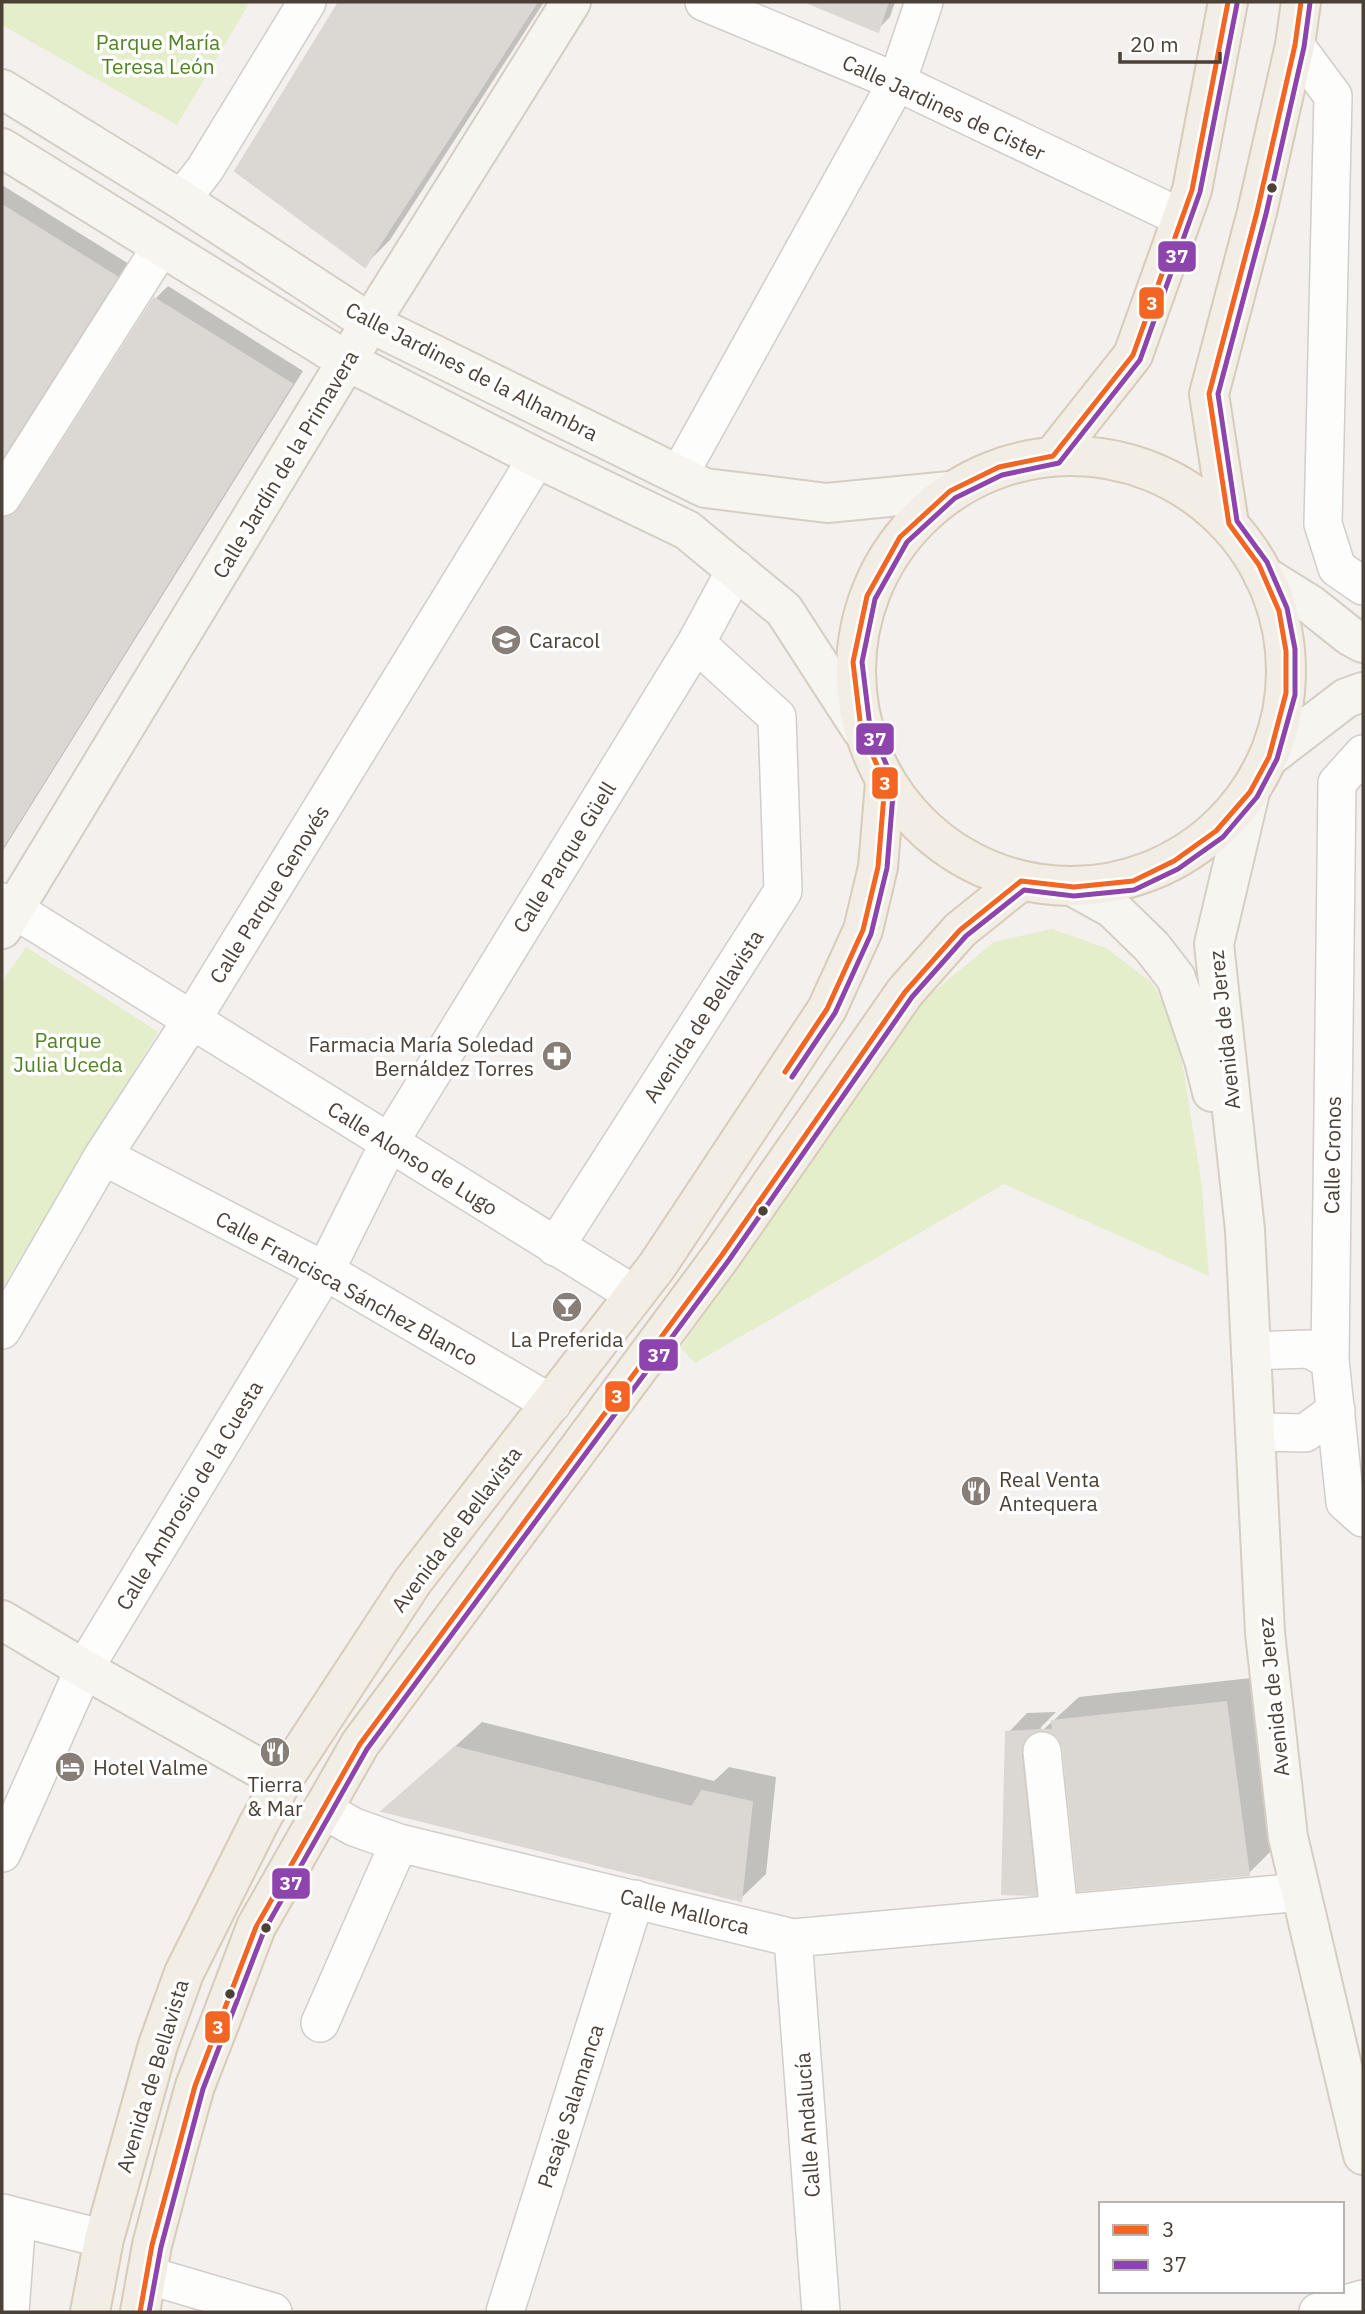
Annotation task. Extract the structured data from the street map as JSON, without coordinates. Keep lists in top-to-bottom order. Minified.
{"streets":{"main road":["Avenida de Bellavista"],"street":["Calle Jardines de Cister","Calle Jardines de la Alhambra","Calle Jardín de la Primavera","Calle Parque Güell","Calle Parque Genovés","Avenida de Jerez","Calle Cronos","Calle Alonso de Lugo","Calle Francisca Sánchez Blanco","Calle Ambrosio de la Cuesta","Calle Mallorca","Pasaje Salamanca","Calle Andalucía"]},"crossings":[["Calle Jardines de la Alhambra","Calle Jardín de la Primavera"],["Calle Jardín de la Primavera","Calle Alonso de Lugo"],["Calle Parque Güell","Avenida de Bellavista"],["Calle Parque Güell","Calle Alonso de Lugo"],["Calle Parque Güell","Calle Ambrosio de la Cuesta"],["Calle Parque Genovés","Calle Alonso de Lugo"],["Calle Parque Genovés","Calle Francisca Sánchez Blanco"],["Avenida de Bellavista","Calle Alonso de Lugo"],["Avenida de Bellavista","Calle Francisca Sánchez Blanco"],["Avenida de Bellavista","Calle Mallorca"],["Avenida de Jerez","Calle Mallorca"],["Calle Alonso de Lugo","Calle Ambrosio de la Cuesta"],["Calle Francisca Sánchez Blanco","Calle Ambrosio de la Cuesta"],["Calle Mallorca","Pasaje Salamanca"],["Calle Mallorca","Calle Andalucía"]],"parks":["Parque María Teresa León","Parque Julia Uceda"],"places":{"school or university":["Caracol"],"pharmacy":["Farmacia María Soledad Bernáldez Torres"],"bar":["La Preferida"],"restaurant":["Real Venta Antequera","Tierra & Mar"],"hotel":["Hotel Valme"]},"lines":["transit line 3","transit line 37"],"legend":["3","37"],"scale_bar":"20 m"}
